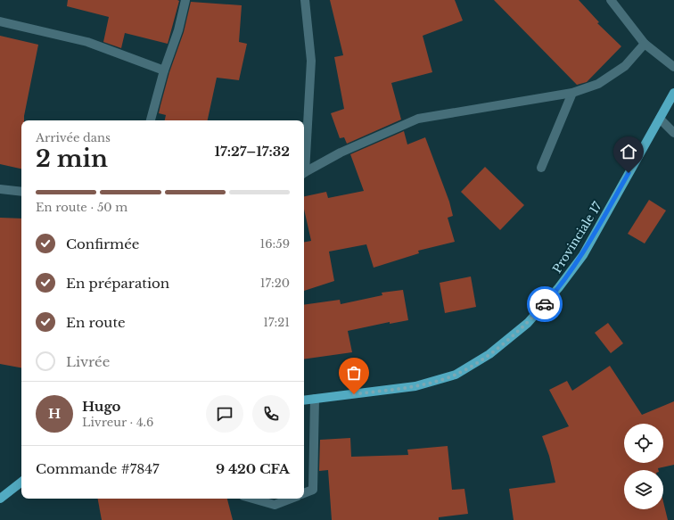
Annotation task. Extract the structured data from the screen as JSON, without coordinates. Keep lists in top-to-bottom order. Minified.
{"streets":{"main road":["Provinciale 17"]},"page":{"heading":["2 min","Arrivée dans","17:27–17:32"],"panel":["Hugo","Livreur · 4.6","Commande #7847","9 420 CFA"],"bar":"En route · 50 m","list":[["Confirmée","16:59"],["En préparation","17:20"],["En route","17:21"],"Livrée"],"round":"H"}}
